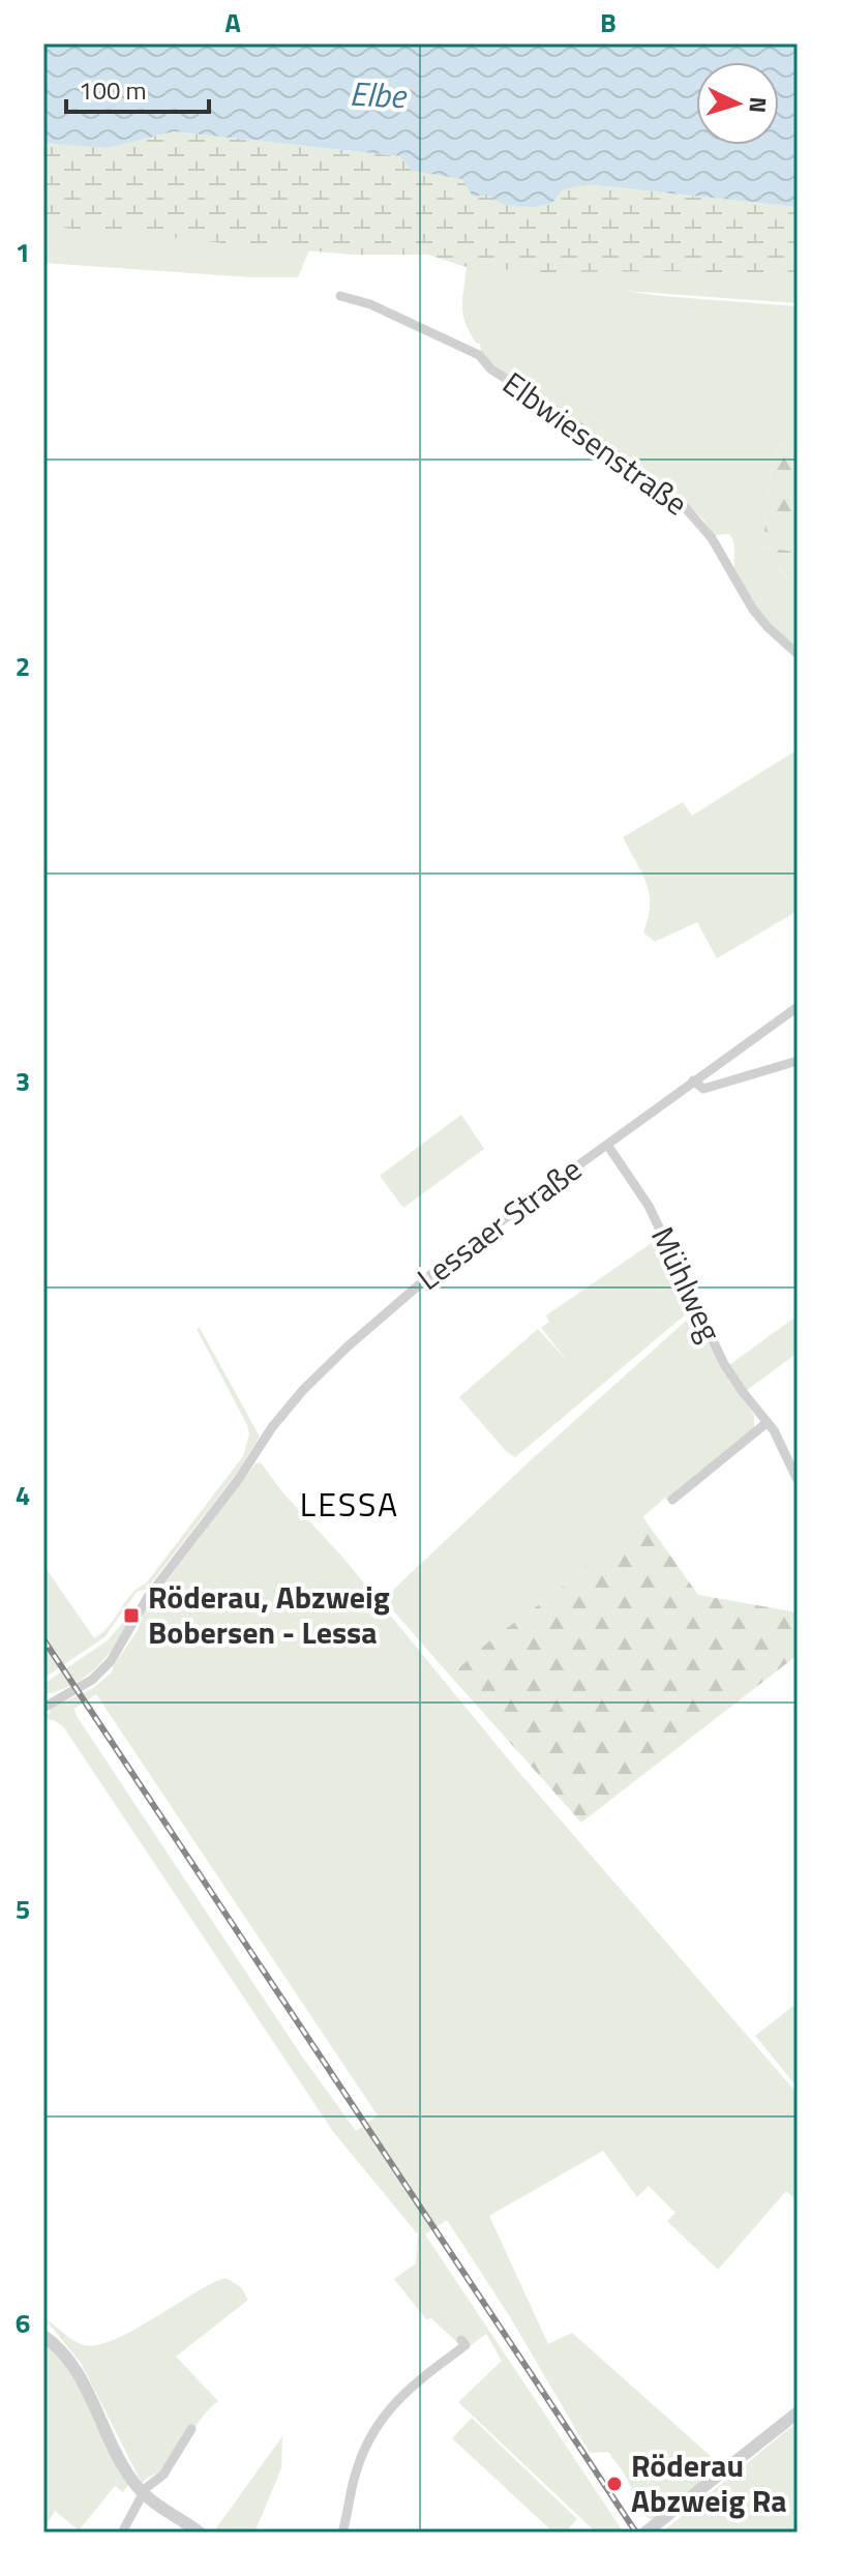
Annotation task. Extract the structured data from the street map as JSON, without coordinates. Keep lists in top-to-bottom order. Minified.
{"streets":{"street":["Elbwiesenstraße","Lessaer Straße","Mühlweg"]},"crossings":[["Lessaer Straße","Mühlweg"]],"districts":["LESSA"],"water":["Elbe"],"places":{"transit":["Röderau, Abzweig Bobersen - Lessa"],"other":["Röderau Abzweig Ra"]},"scale_bar":"100 m","north":"right","grid":{"columns":["A","B"],"rows":["1","2","3","4","5","6"]}}
